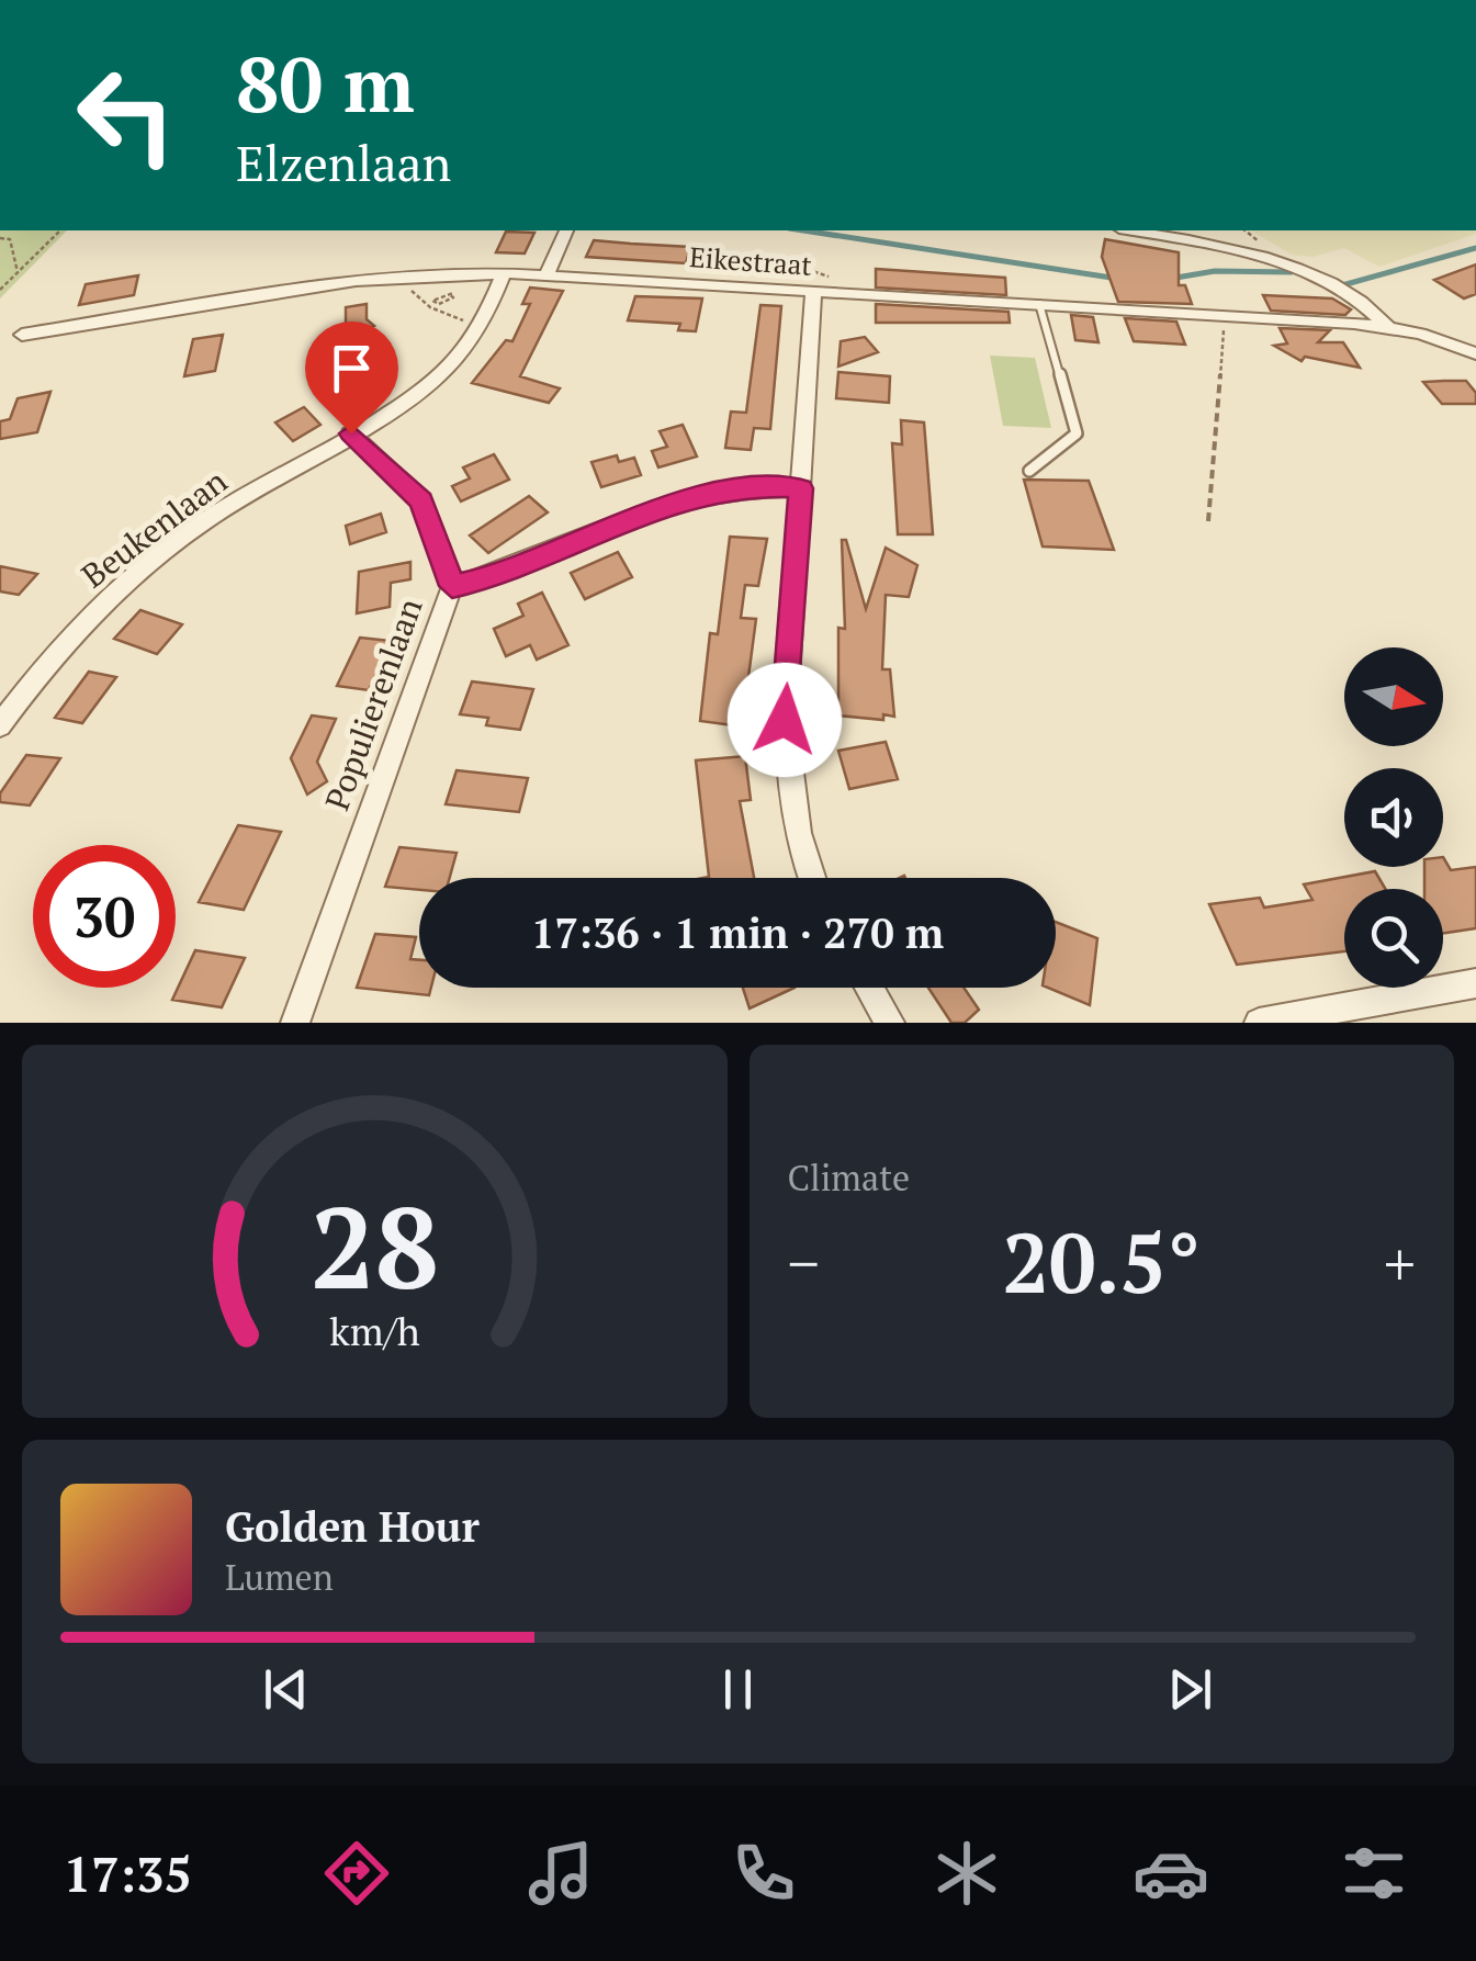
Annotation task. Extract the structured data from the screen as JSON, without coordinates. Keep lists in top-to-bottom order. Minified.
{"streets":{"street":["Eikestraat","Beukenlaan","Populierenlaan"]},"crossings":[["Eikestraat","Beukenlaan"],["Beukenlaan","Populierenlaan"]],"north":"right","page":{"turn":["80 m","Elzenlaan"],"limit":"30","trip":"17:36 · 1 min · 270 m","tile":"Climate","heat":["−","20.5°","+"],"song":["Golden Hour","Lumen"],"tabs":"17:35","gauge":["28","km/h"]}}
